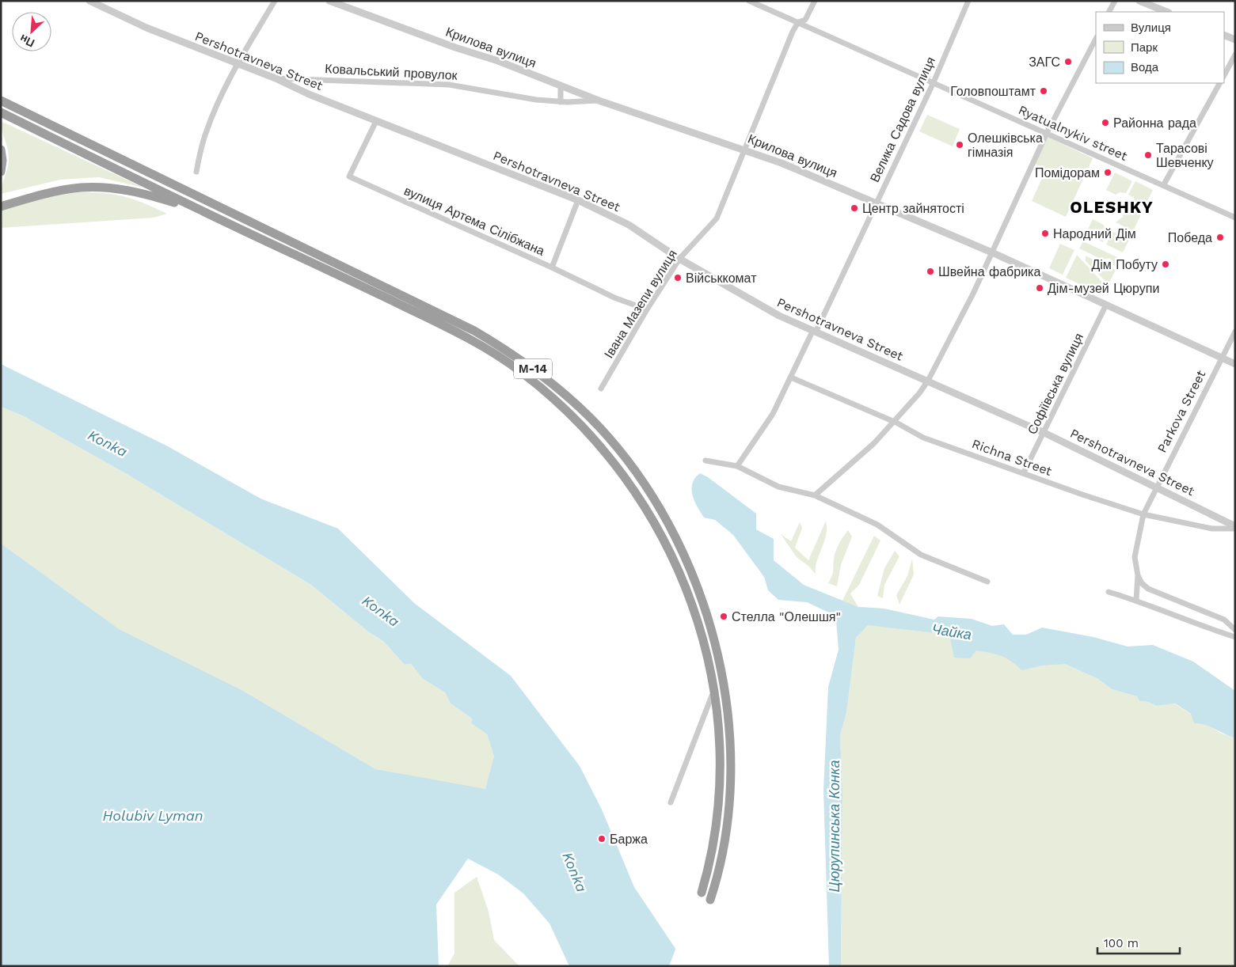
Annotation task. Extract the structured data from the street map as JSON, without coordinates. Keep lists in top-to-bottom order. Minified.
{"streets":{"highway":["М-14"],"street":["Крилова вулиця","Pershotravneva Street","Ковальський провулок","Велика Садова вулиця","Ryatualnykiv street","вулиця Артема Сілібжана","Івана Мазепи вулиця","Софіївська вулиця","Parkova Street","Richna Street"]},"crossings":[["Крилова вулиця","Ковальський провулок"],["Крилова вулиця","Велика Садова вулиця"],["Крилова вулиця","Івана Мазепи вулиця"],["Крилова вулиця","Софіївська вулиця"],["Крилова вулиця","Parkova Street"],["Pershotravneva Street","Ковальський провулок"],["Pershotravneva Street","Велика Садова вулиця"],["Pershotravneva Street","вулиця Артема Сілібжана"],["Pershotravneva Street","Івана Мазепи вулиця"],["Pershotravneva Street","Софіївська вулиця"],["Pershotravneva Street","Parkova Street"],["Pershotravneva Street","Richna Street"],["Велика Садова вулиця","Ryatualnykiv street"],["Велика Садова вулиця","Richna Street"],["Ryatualnykiv street","Івана Мазепи вулиця"],["вулиця Артема Сілібжана","Івана Мазепи вулиця"],["Софіївська вулиця","Richna Street"],["Parkova Street","Richna Street"]],"districts":["OLESHKY"],"water":["Konka","Чайка","Holubiv Lyman","Цюрупинська Конка"],"places":["ЗАГС","Головпоштамт","Районна рада","Олешківська гімназія","Тарасові Шевченку","Помідорам","Центр зайнятості","Народний Дім","Победа","Дім Побуту","Швейна фабрика","Військкомат","Дім-музей Цюрупи","Стелла \"Олешшя\"","Баржа"],"legend":["Вулиця","Парк","Вода"],"scale_bar":"100 m","north":"bottom left"}
